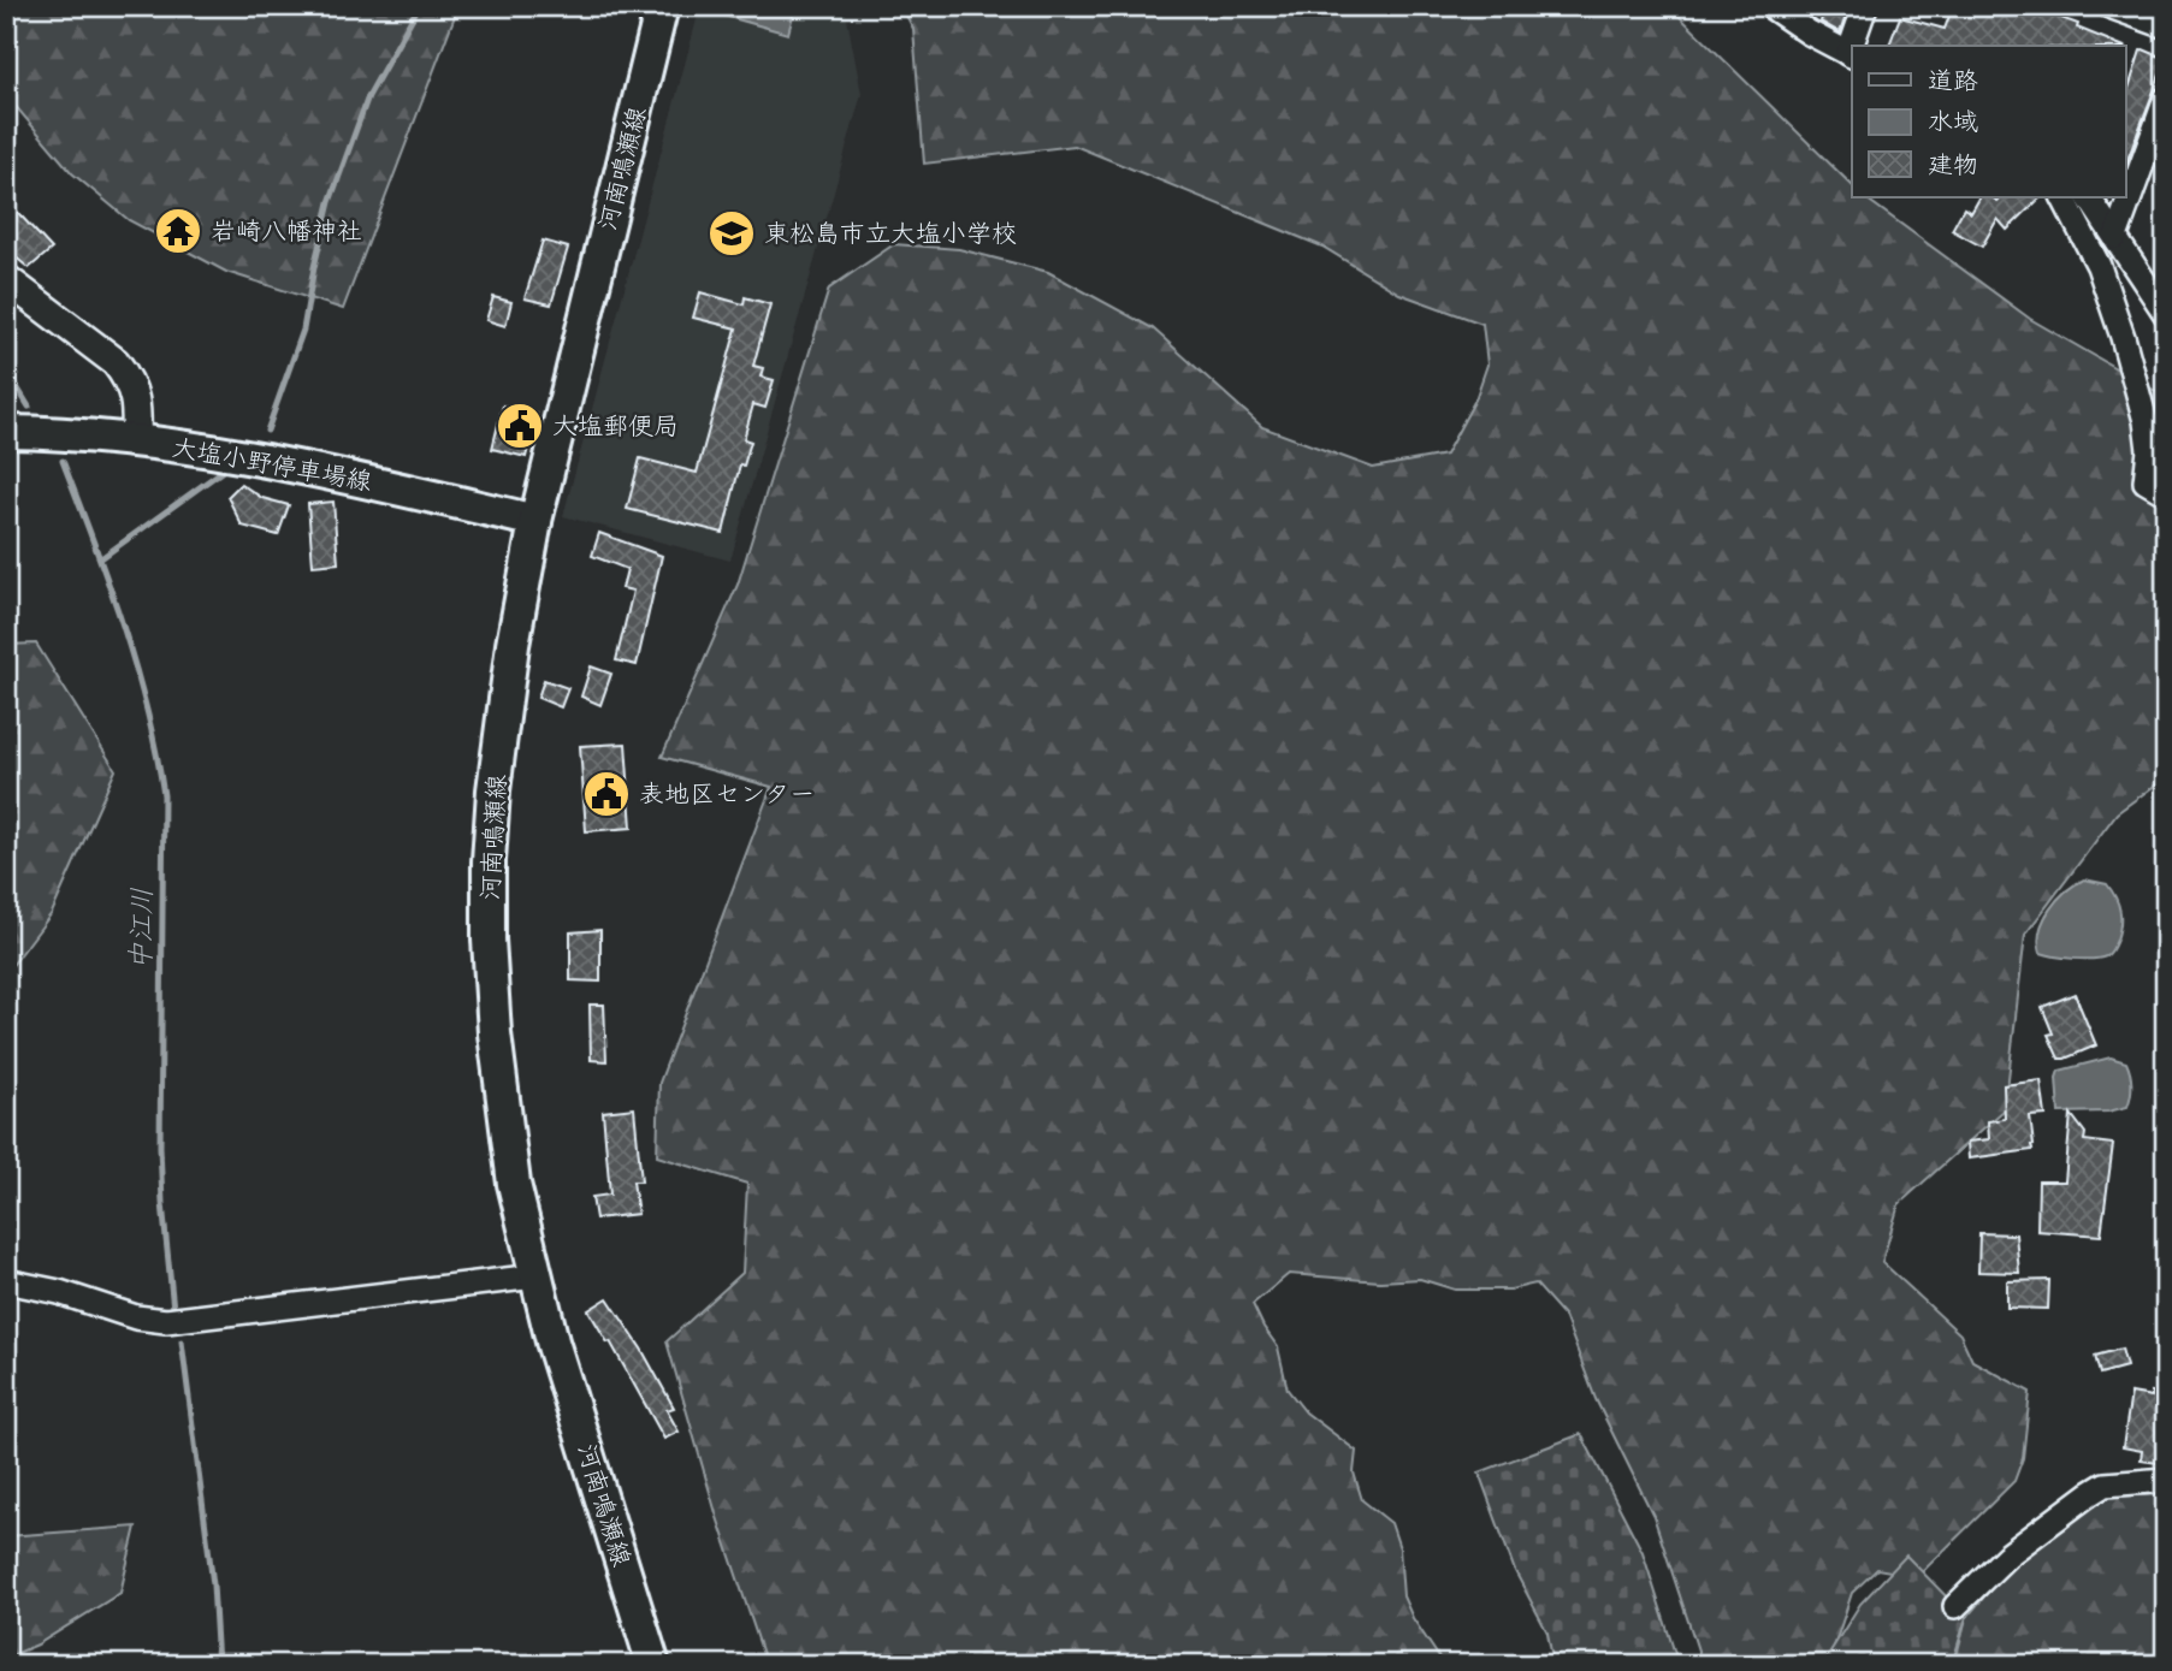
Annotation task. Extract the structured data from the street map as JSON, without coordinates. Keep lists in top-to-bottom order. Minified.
{"streets":{"main road":["河南鳴瀬線","大塩小野停車場線"]},"crossings":[["河南鳴瀬線","大塩小野停車場線"]],"water":["中江川"],"places":{"temple":["岩崎八幡神社"],"school or university":["東松島市立大塩小学校"],"public building":["大塩郵便局","表地区センター"]},"legend":["道路","水域","建物"]}
